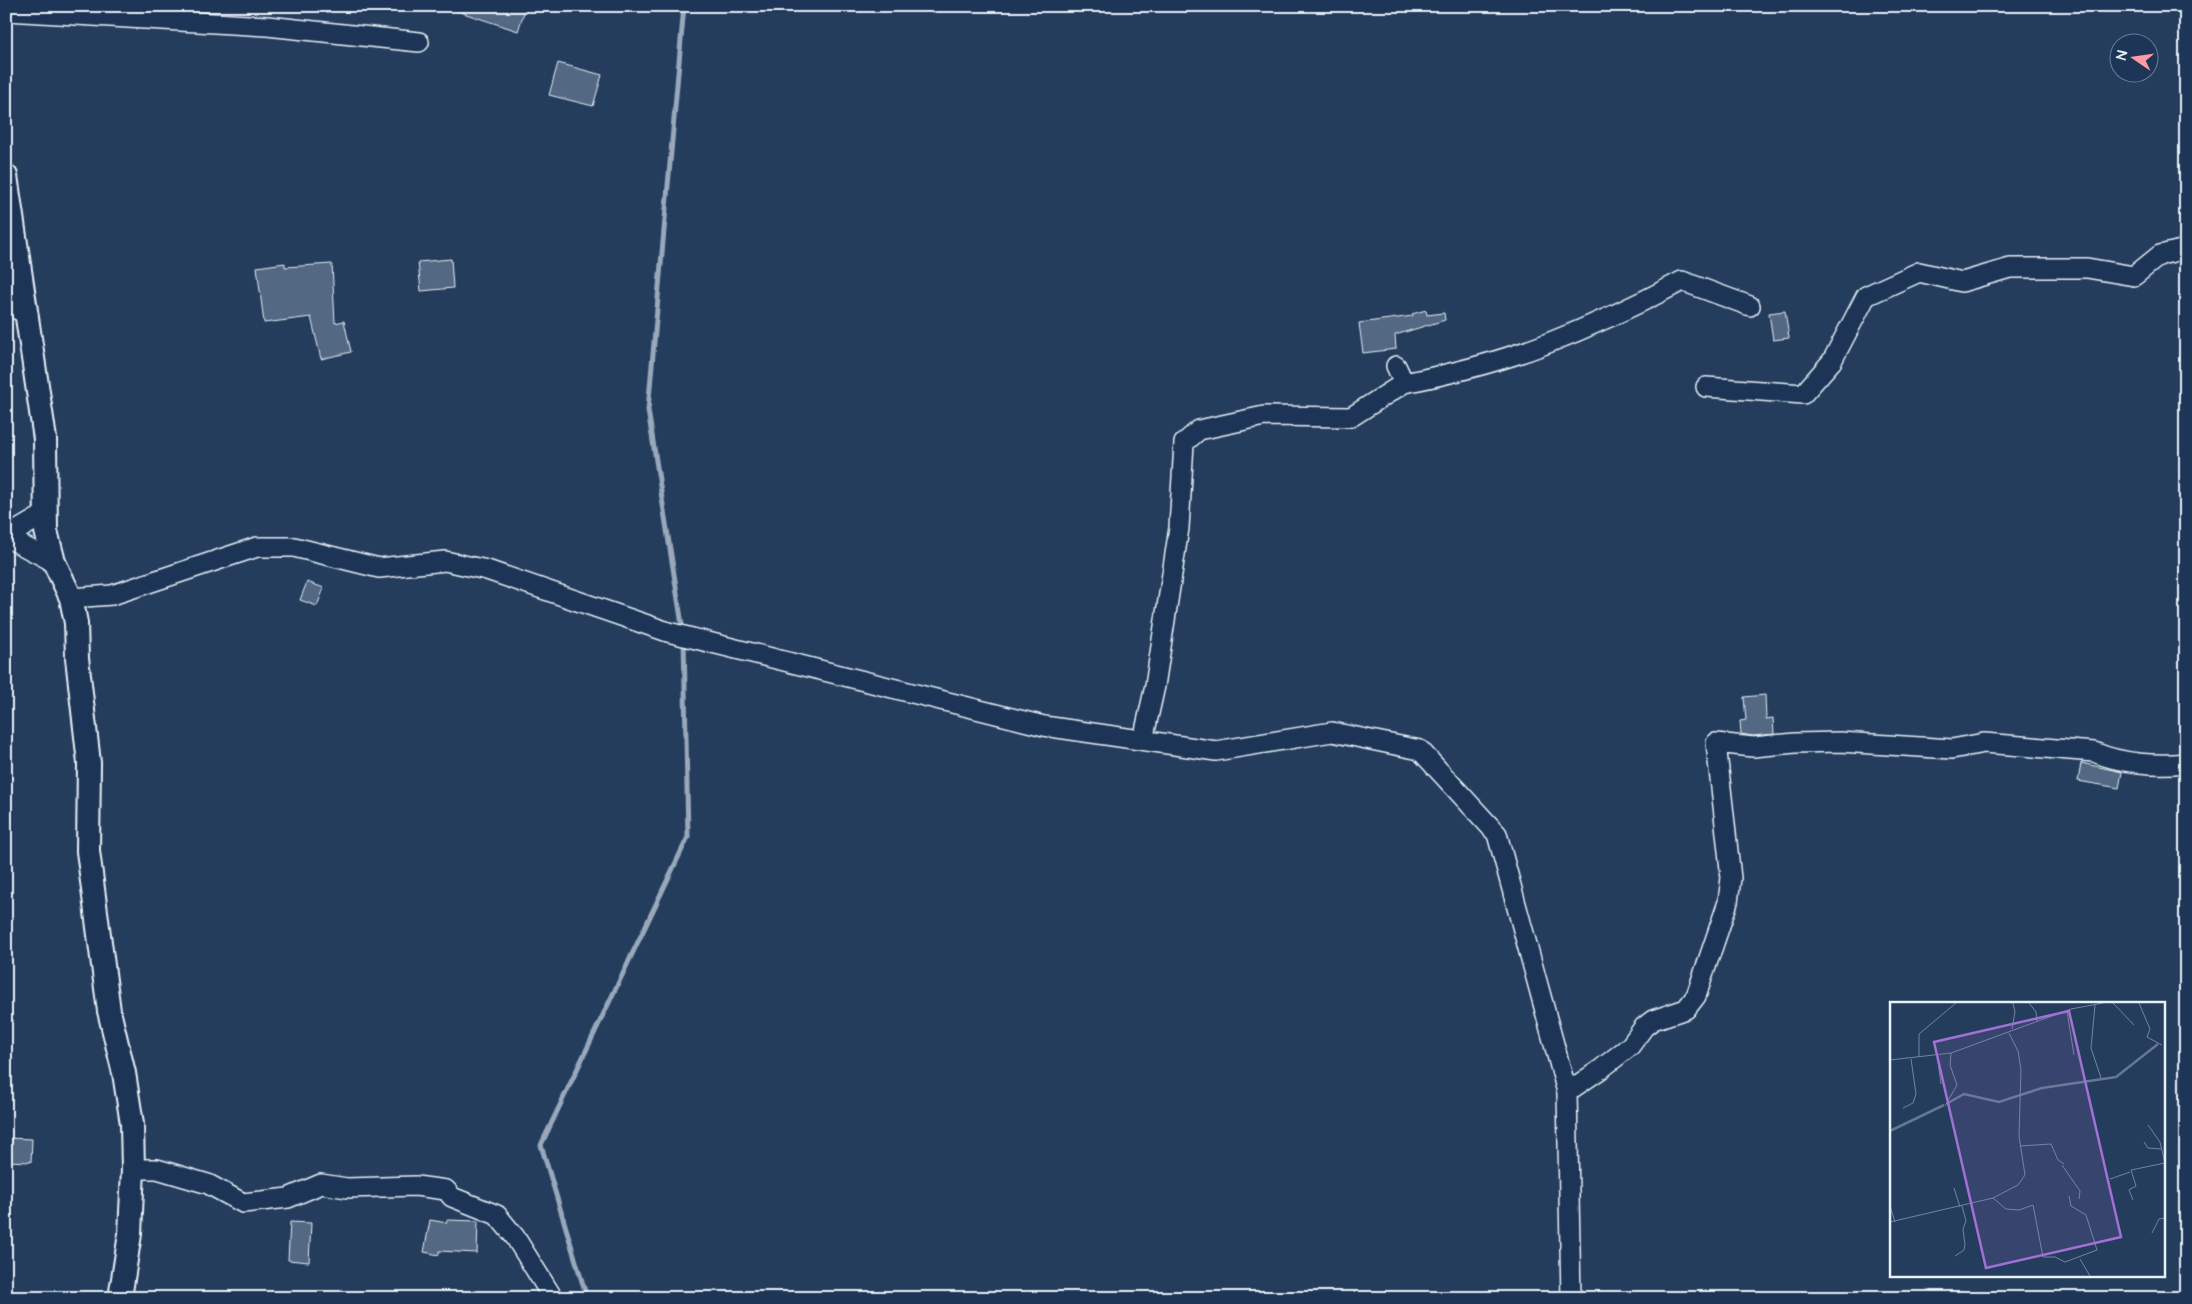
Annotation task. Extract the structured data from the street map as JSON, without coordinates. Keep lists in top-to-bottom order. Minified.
{"north":"left"}
